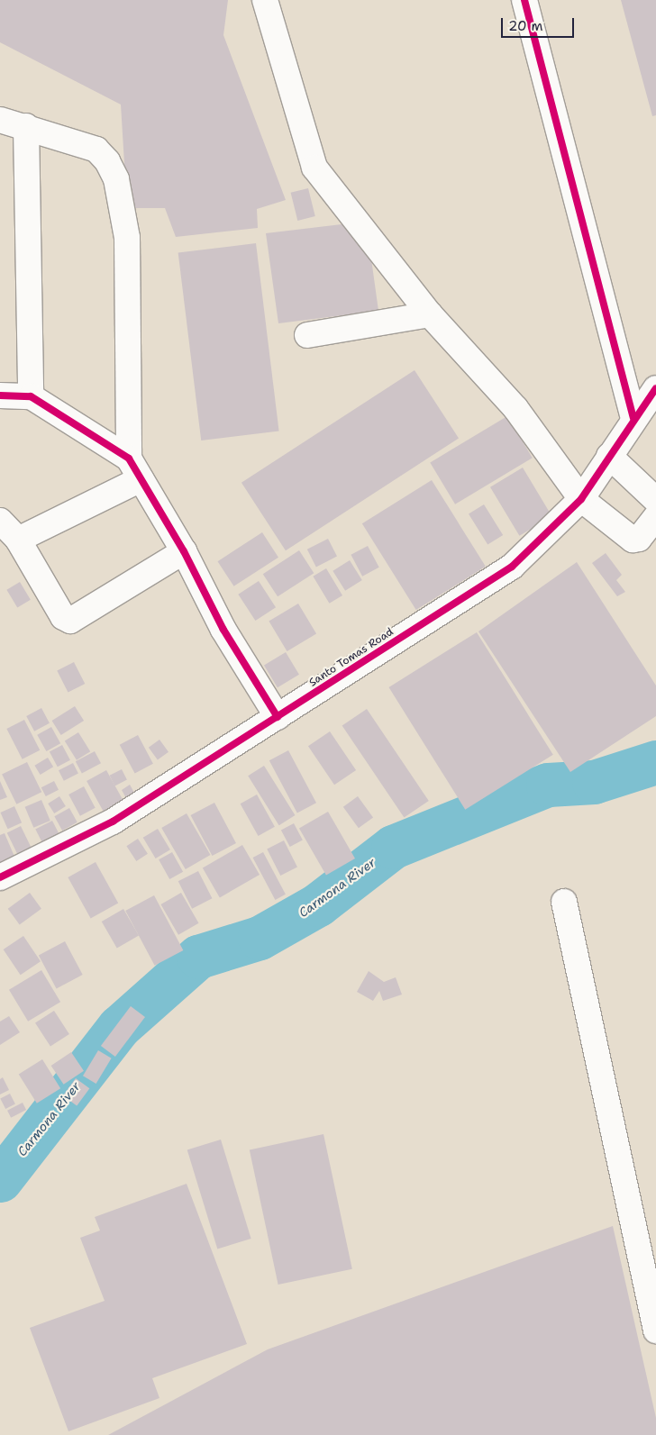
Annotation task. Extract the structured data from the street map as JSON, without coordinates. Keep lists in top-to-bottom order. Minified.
{"streets":{"street":["Santo Tomas Road"]},"water":["Carmona River"],"scale_bar":"20 m"}
